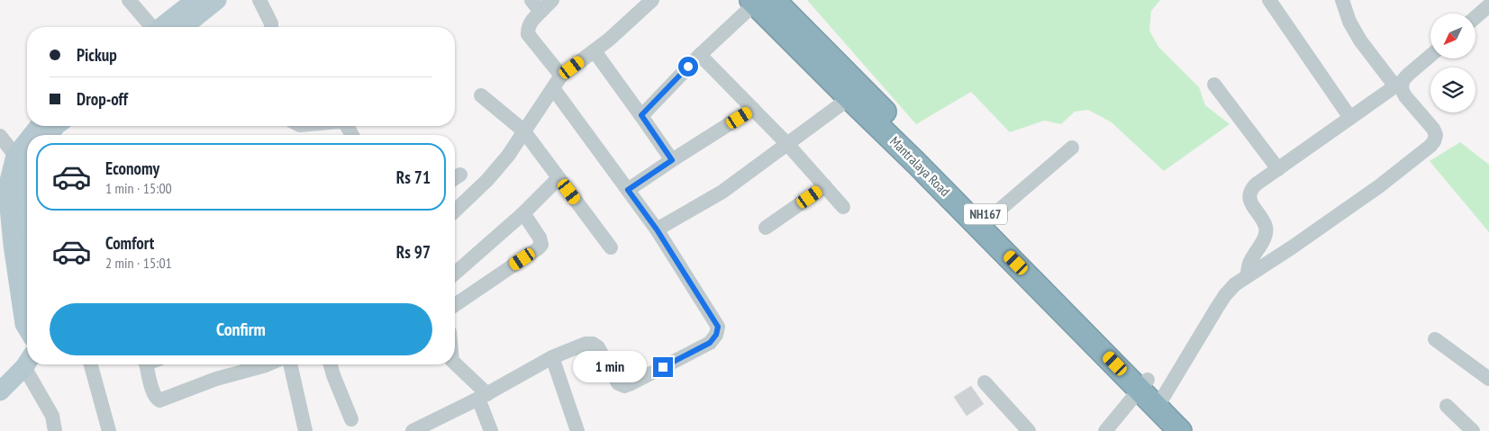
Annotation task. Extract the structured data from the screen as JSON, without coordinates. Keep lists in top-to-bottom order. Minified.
{"streets":{"highway":["Mantralaya Road","NH167"]},"crossings":[["Mantralaya Road","NH167"]],"north":"bottom left","page":{"banner":["Pickup","Drop-off"],"list":[{"name":"Economy","note":"1 min · 15:00","value":"Rs 71"},{"name":"Comfort","note":"2 min · 15:01","value":"Rs 97"}],"buttons":"Confirm","bubble":"1 min"}}
